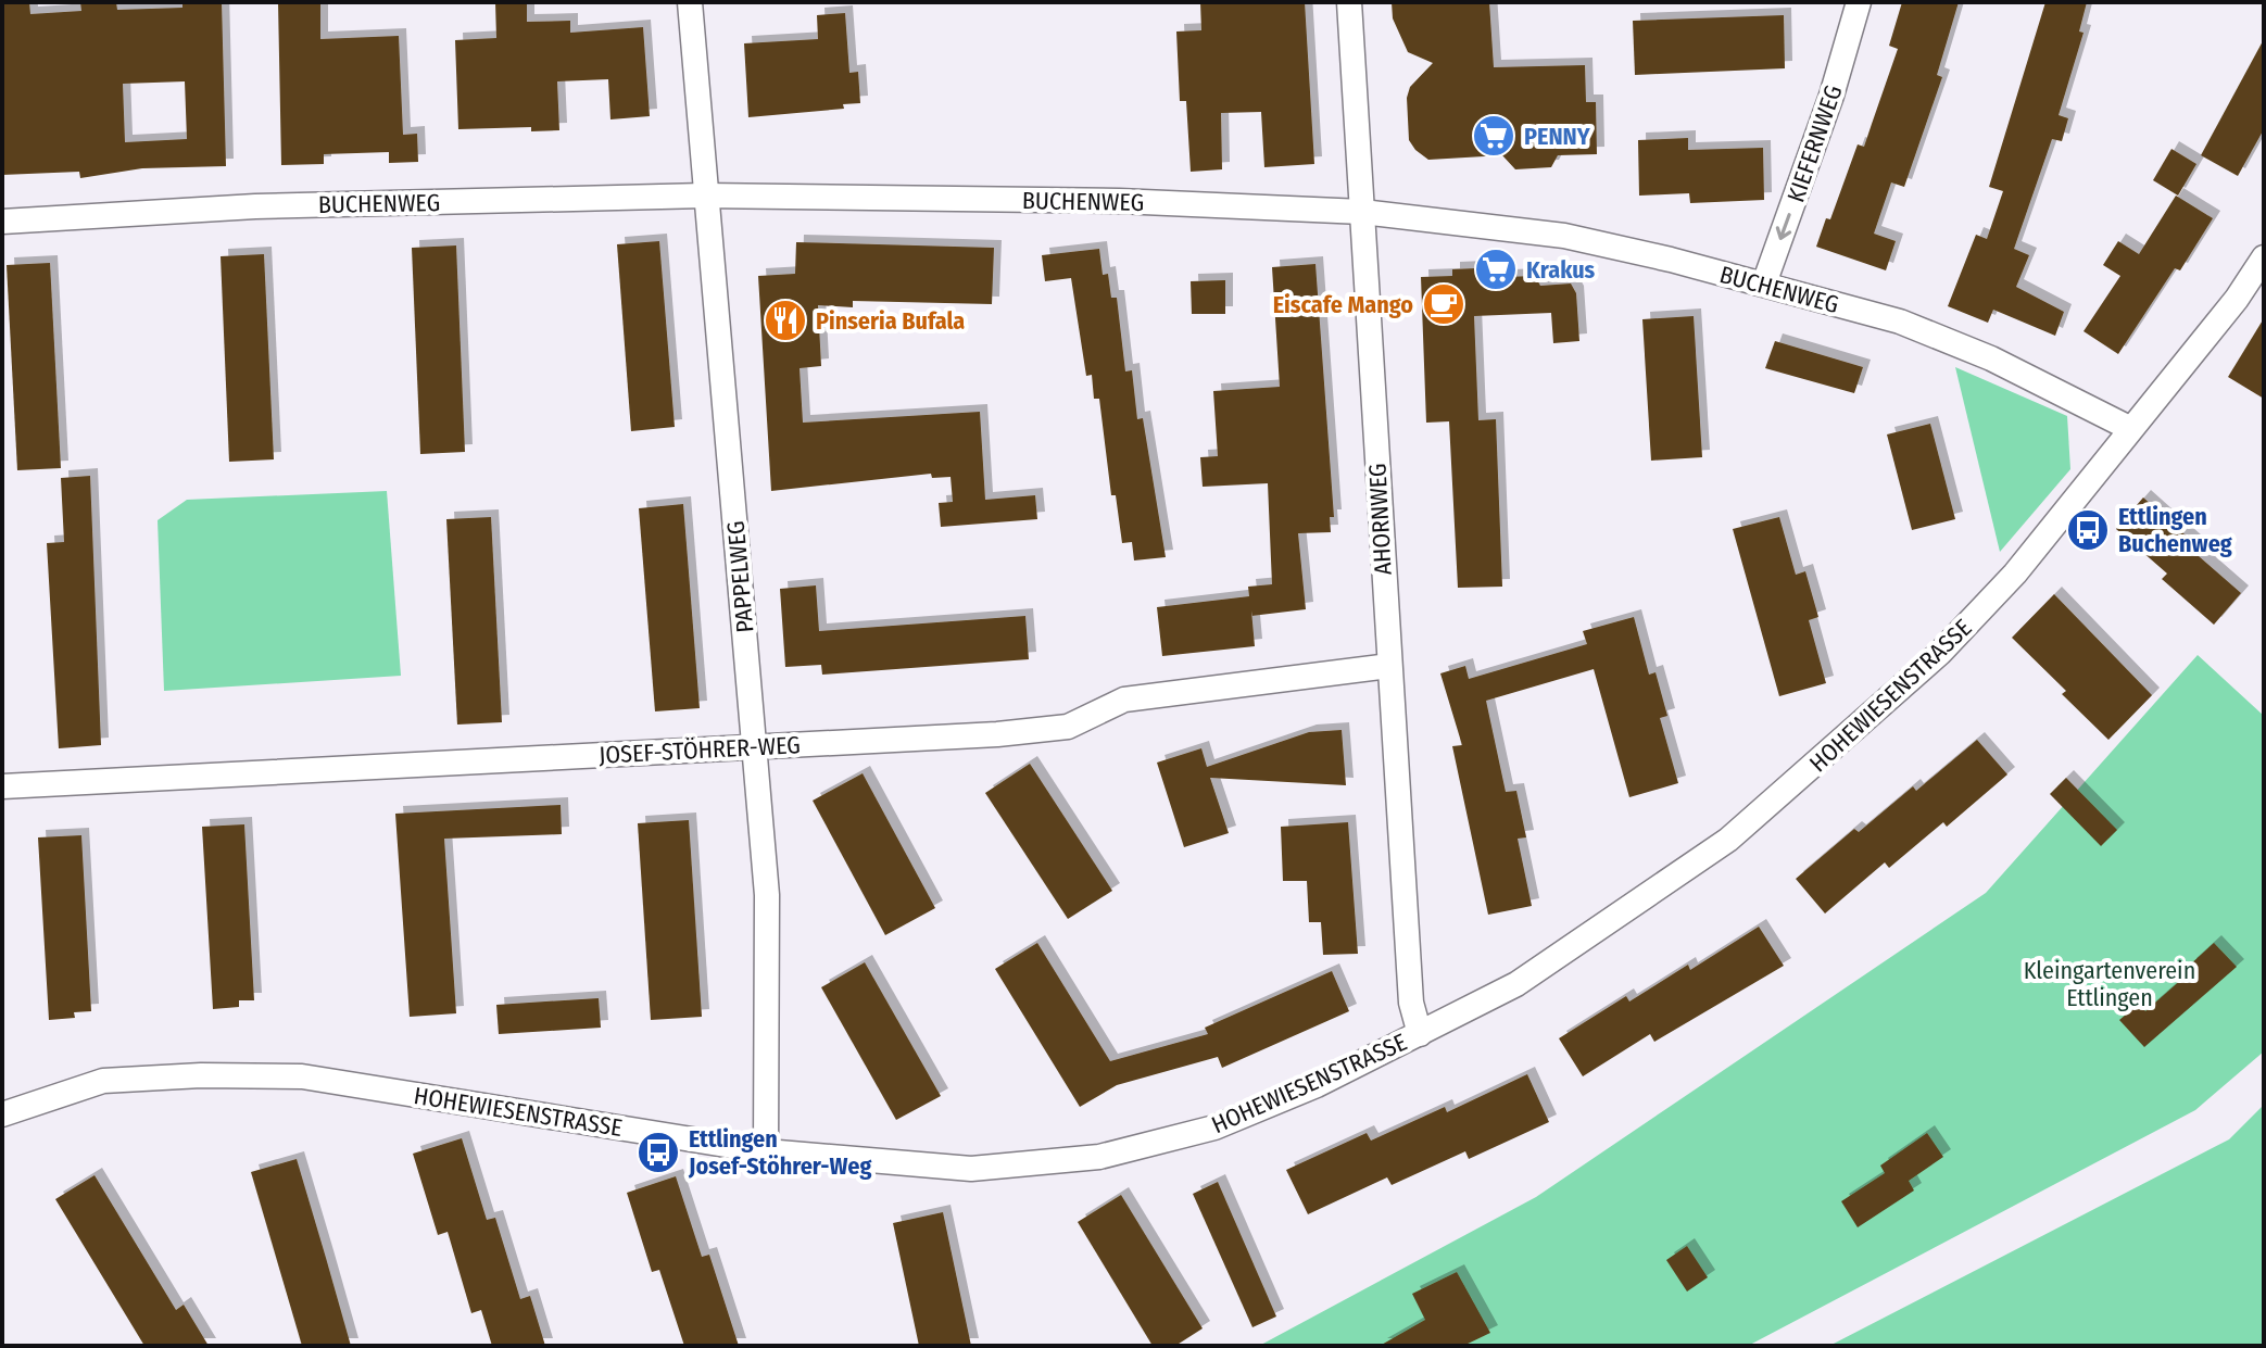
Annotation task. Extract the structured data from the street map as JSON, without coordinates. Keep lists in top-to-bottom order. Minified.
{"streets":{"street":["KIEFERNWEG","BUCHENWEG","AHORNWEG","PAPPELWEG","HOHEWIESENSTRASSE","JOSEF-STÖHRER-WEG"]},"crossings":[["KIEFERNWEG","BUCHENWEG"],["BUCHENWEG","AHORNWEG"],["BUCHENWEG","PAPPELWEG"],["BUCHENWEG","HOHEWIESENSTRASSE"],["AHORNWEG","HOHEWIESENSTRASSE"],["AHORNWEG","JOSEF-STÖHRER-WEG"],["PAPPELWEG","HOHEWIESENSTRASSE"],["PAPPELWEG","JOSEF-STÖHRER-WEG"]],"one_way":["KIEFERNWEG"],"parks":["Kleingartenverein Ettlingen"],"places":{"supermarket":["PENNY","Krakus"],"cafe":["Eiscafe Mango"],"restaurant":["Pinseria Bufala"],"bus stop":["Ettlingen Buchenweg","Ettlingen Josef-Stöhrer-Weg"]}}
